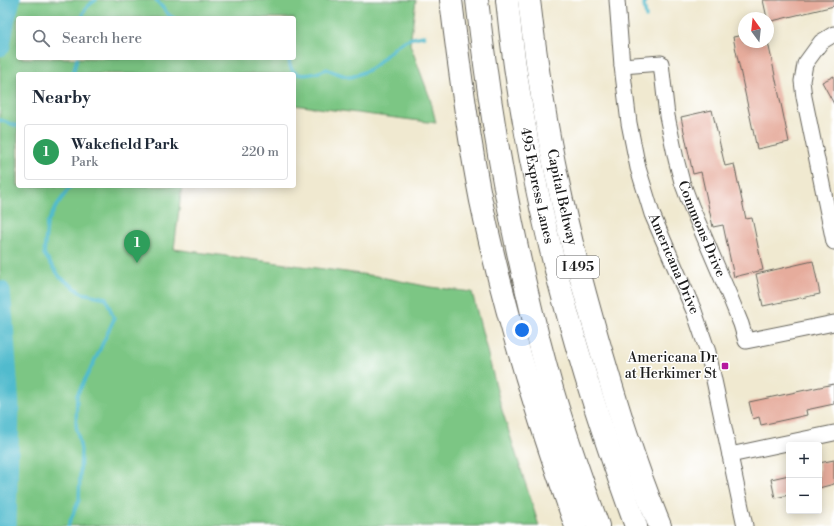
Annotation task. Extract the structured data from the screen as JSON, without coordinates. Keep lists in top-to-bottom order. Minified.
{"streets":{"highway":["495 Express Lanes","Capital Beltway","I 495"],"street":["Commons Drive","Americana Drive"]},"crossings":[["Commons Drive","Americana Drive"]],"places":{"transit":["Americana Dr at Herkimer St"]},"north":"top","page":{"search":"Search here","heading":"Nearby","list":[{"mark":"1","name":"Wakefield Park","note":"Park","value":"220 m"}],"pins":"1","map_buttons":["+","−"]}}
